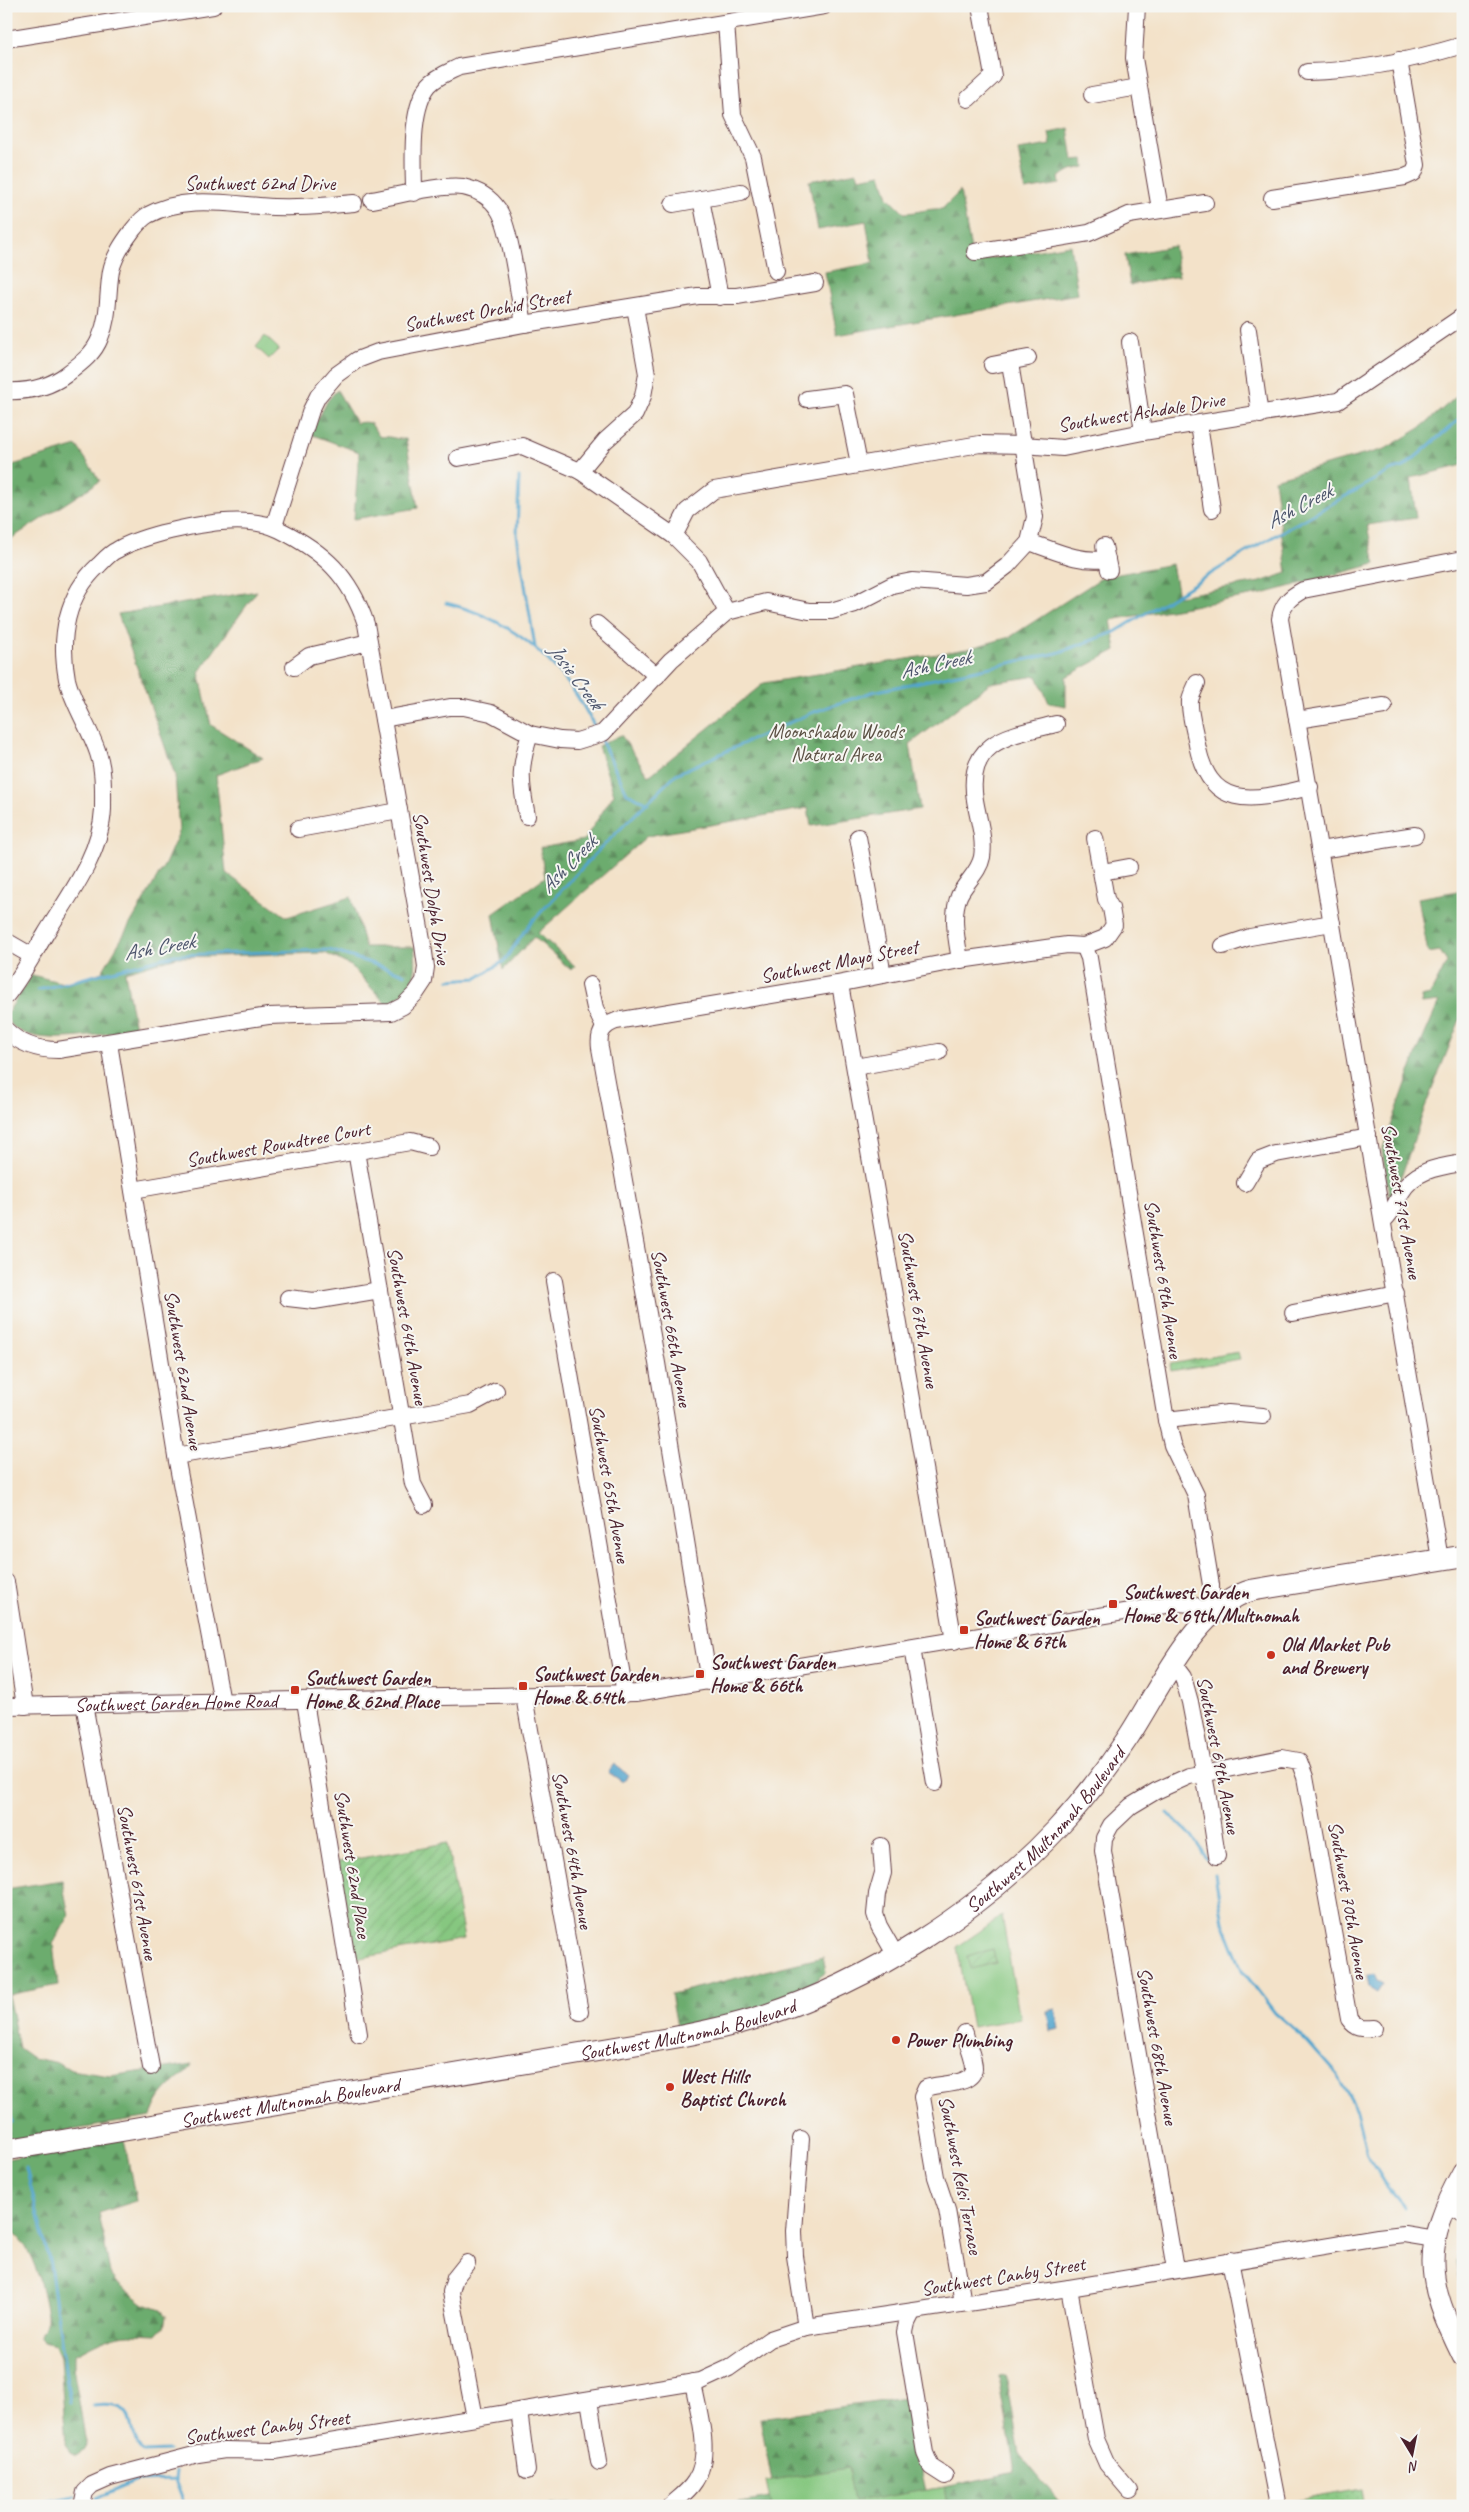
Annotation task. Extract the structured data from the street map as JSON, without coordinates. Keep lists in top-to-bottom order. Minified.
{"streets":{"main road":["Southwest Multnomah Boulevard"],"street":["Southwest 62nd Drive","Southwest Orchid Street","Southwest Ashdale Drive","Southwest Dolph Drive","Southwest Mayo Street","Southwest Roundtree Court","Southwest 71st Avenue","Southwest 69th Avenue","Southwest 67th Avenue","Southwest 64th Avenue","Southwest 66th Avenue","Southwest 62nd Avenue","Southwest 65th Avenue","Southwest Garden Home Road","Southwest 62nd Place","Southwest 61st Avenue","Southwest 70th Avenue","Southwest 68th Avenue","Southwest Kelsi Terrace","Southwest Canby Street"]},"crossings":[["Southwest Orchid Street","Southwest Dolph Drive"],["Southwest Dolph Drive","Southwest 62nd Avenue"],["Southwest Mayo Street","Southwest 69th Avenue"],["Southwest Mayo Street","Southwest 67th Avenue"],["Southwest Mayo Street","Southwest 66th Avenue"],["Southwest Roundtree Court","Southwest 64th Avenue"],["Southwest Roundtree Court","Southwest 62nd Avenue"],["Southwest 69th Avenue","Southwest Garden Home Road"],["Southwest 69th Avenue","Southwest Multnomah Boulevard"],["Southwest 69th Avenue","Southwest 70th Avenue"],["Southwest 69th Avenue","Southwest 68th Avenue"],["Southwest 67th Avenue","Southwest Garden Home Road"],["Southwest 64th Avenue","Southwest Garden Home Road"],["Southwest 66th Avenue","Southwest Garden Home Road"],["Southwest 62nd Avenue","Southwest Garden Home Road"],["Southwest 65th Avenue","Southwest Garden Home Road"],["Southwest Garden Home Road","Southwest Multnomah Boulevard"],["Southwest Garden Home Road","Southwest 62nd Place"],["Southwest Garden Home Road","Southwest 61st Avenue"],["Southwest 70th Avenue","Southwest 68th Avenue"],["Southwest 68th Avenue","Southwest Canby Street"],["Southwest Kelsi Terrace","Southwest Canby Street"]],"water":["Ash Creek","Josie Creek"],"parks":["Moonshadow Woods Natural Area"],"places":{"transit":["Southwest Garden Home & 69th/Multnomah","Southwest Garden Home & 67th","Southwest Garden Home & 66th","Southwest Garden Home & 64th","Southwest Garden Home & 62nd Place"],"other":["Old Market Pub and Brewery","Power Plumbing","West Hills Baptist Church"]},"north":"bottom"}
